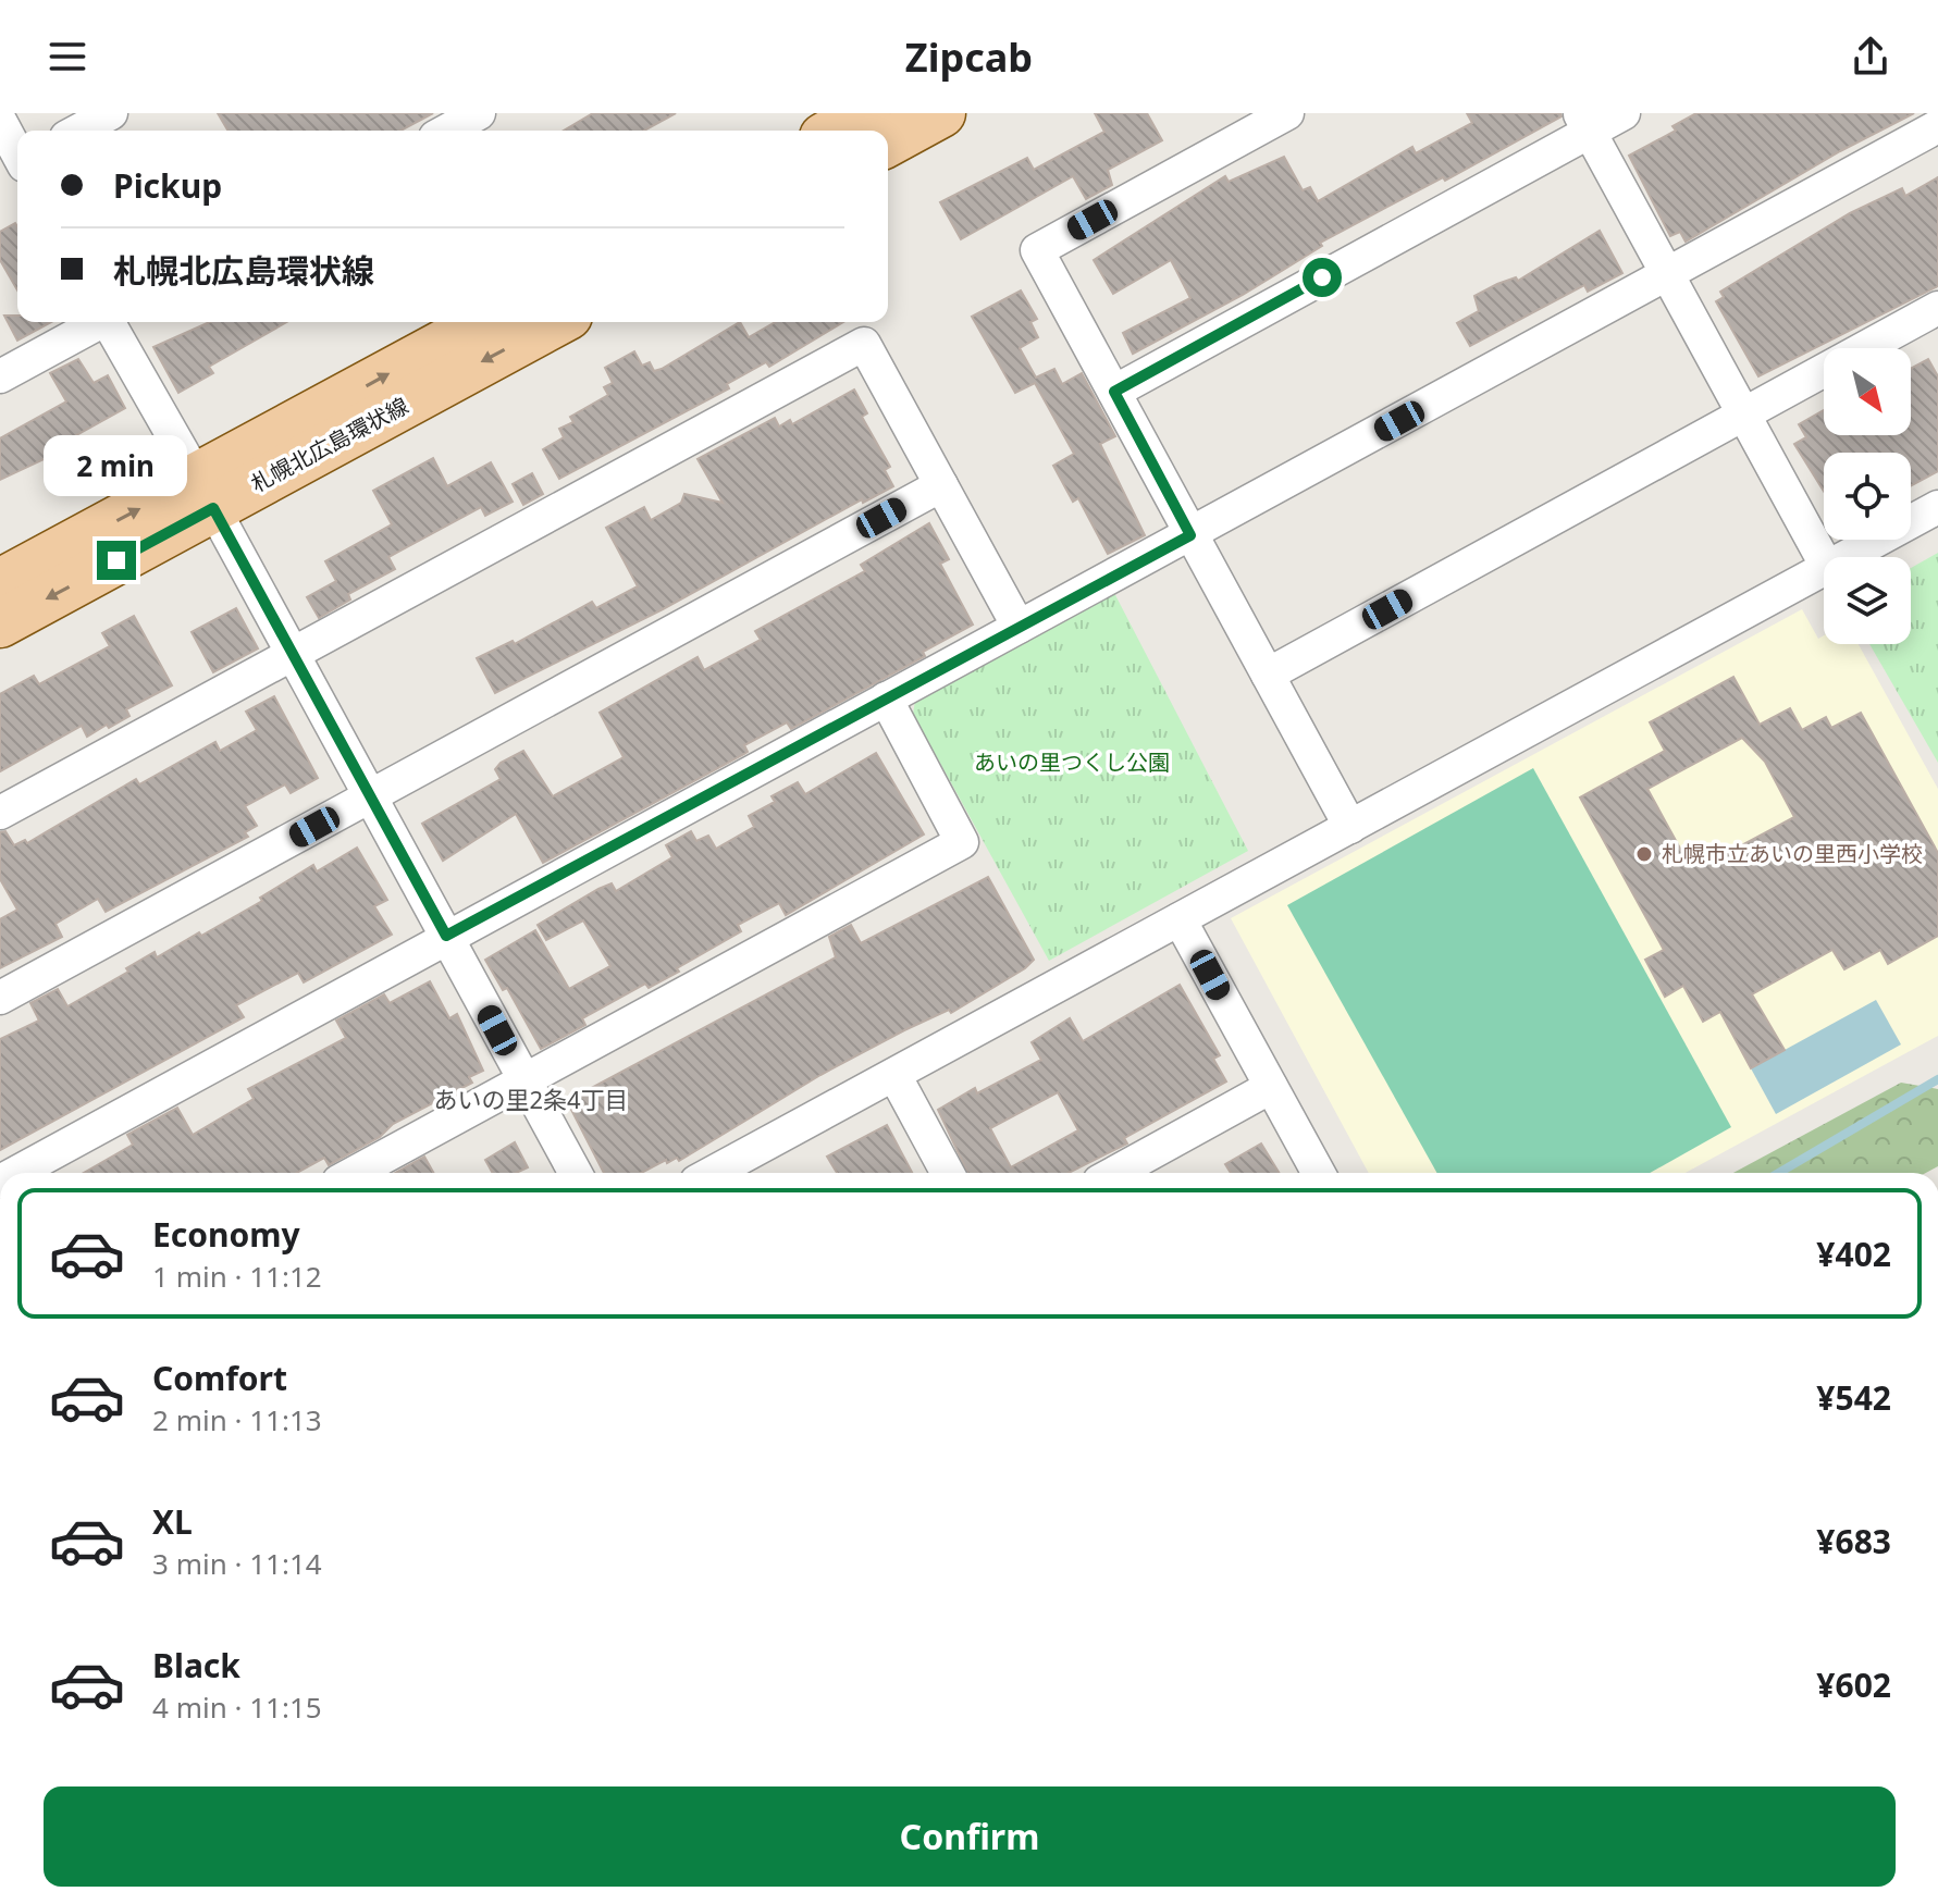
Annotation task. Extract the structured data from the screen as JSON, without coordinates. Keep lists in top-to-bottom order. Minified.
{"streets":{"main road":["札幌北広島環状線"]},"districts":["あいの里2条4丁目"],"parks":["あいの里つくし公園"],"places":["札幌市立あいの里西小学校"],"north":"bottom right","page":{"header":"Zipcab","banner":["Pickup","札幌北広島環状線"],"bubble":"2 min","list":[{"name":"Economy","note":"1 min · 11:12","value":"¥402"},{"name":"Comfort","note":"2 min · 11:13","value":"¥542"},{"name":"XL","note":"3 min · 11:14","value":"¥683"},{"name":"Black","note":"4 min · 11:15","value":"¥602"}],"buttons":"Confirm"}}
